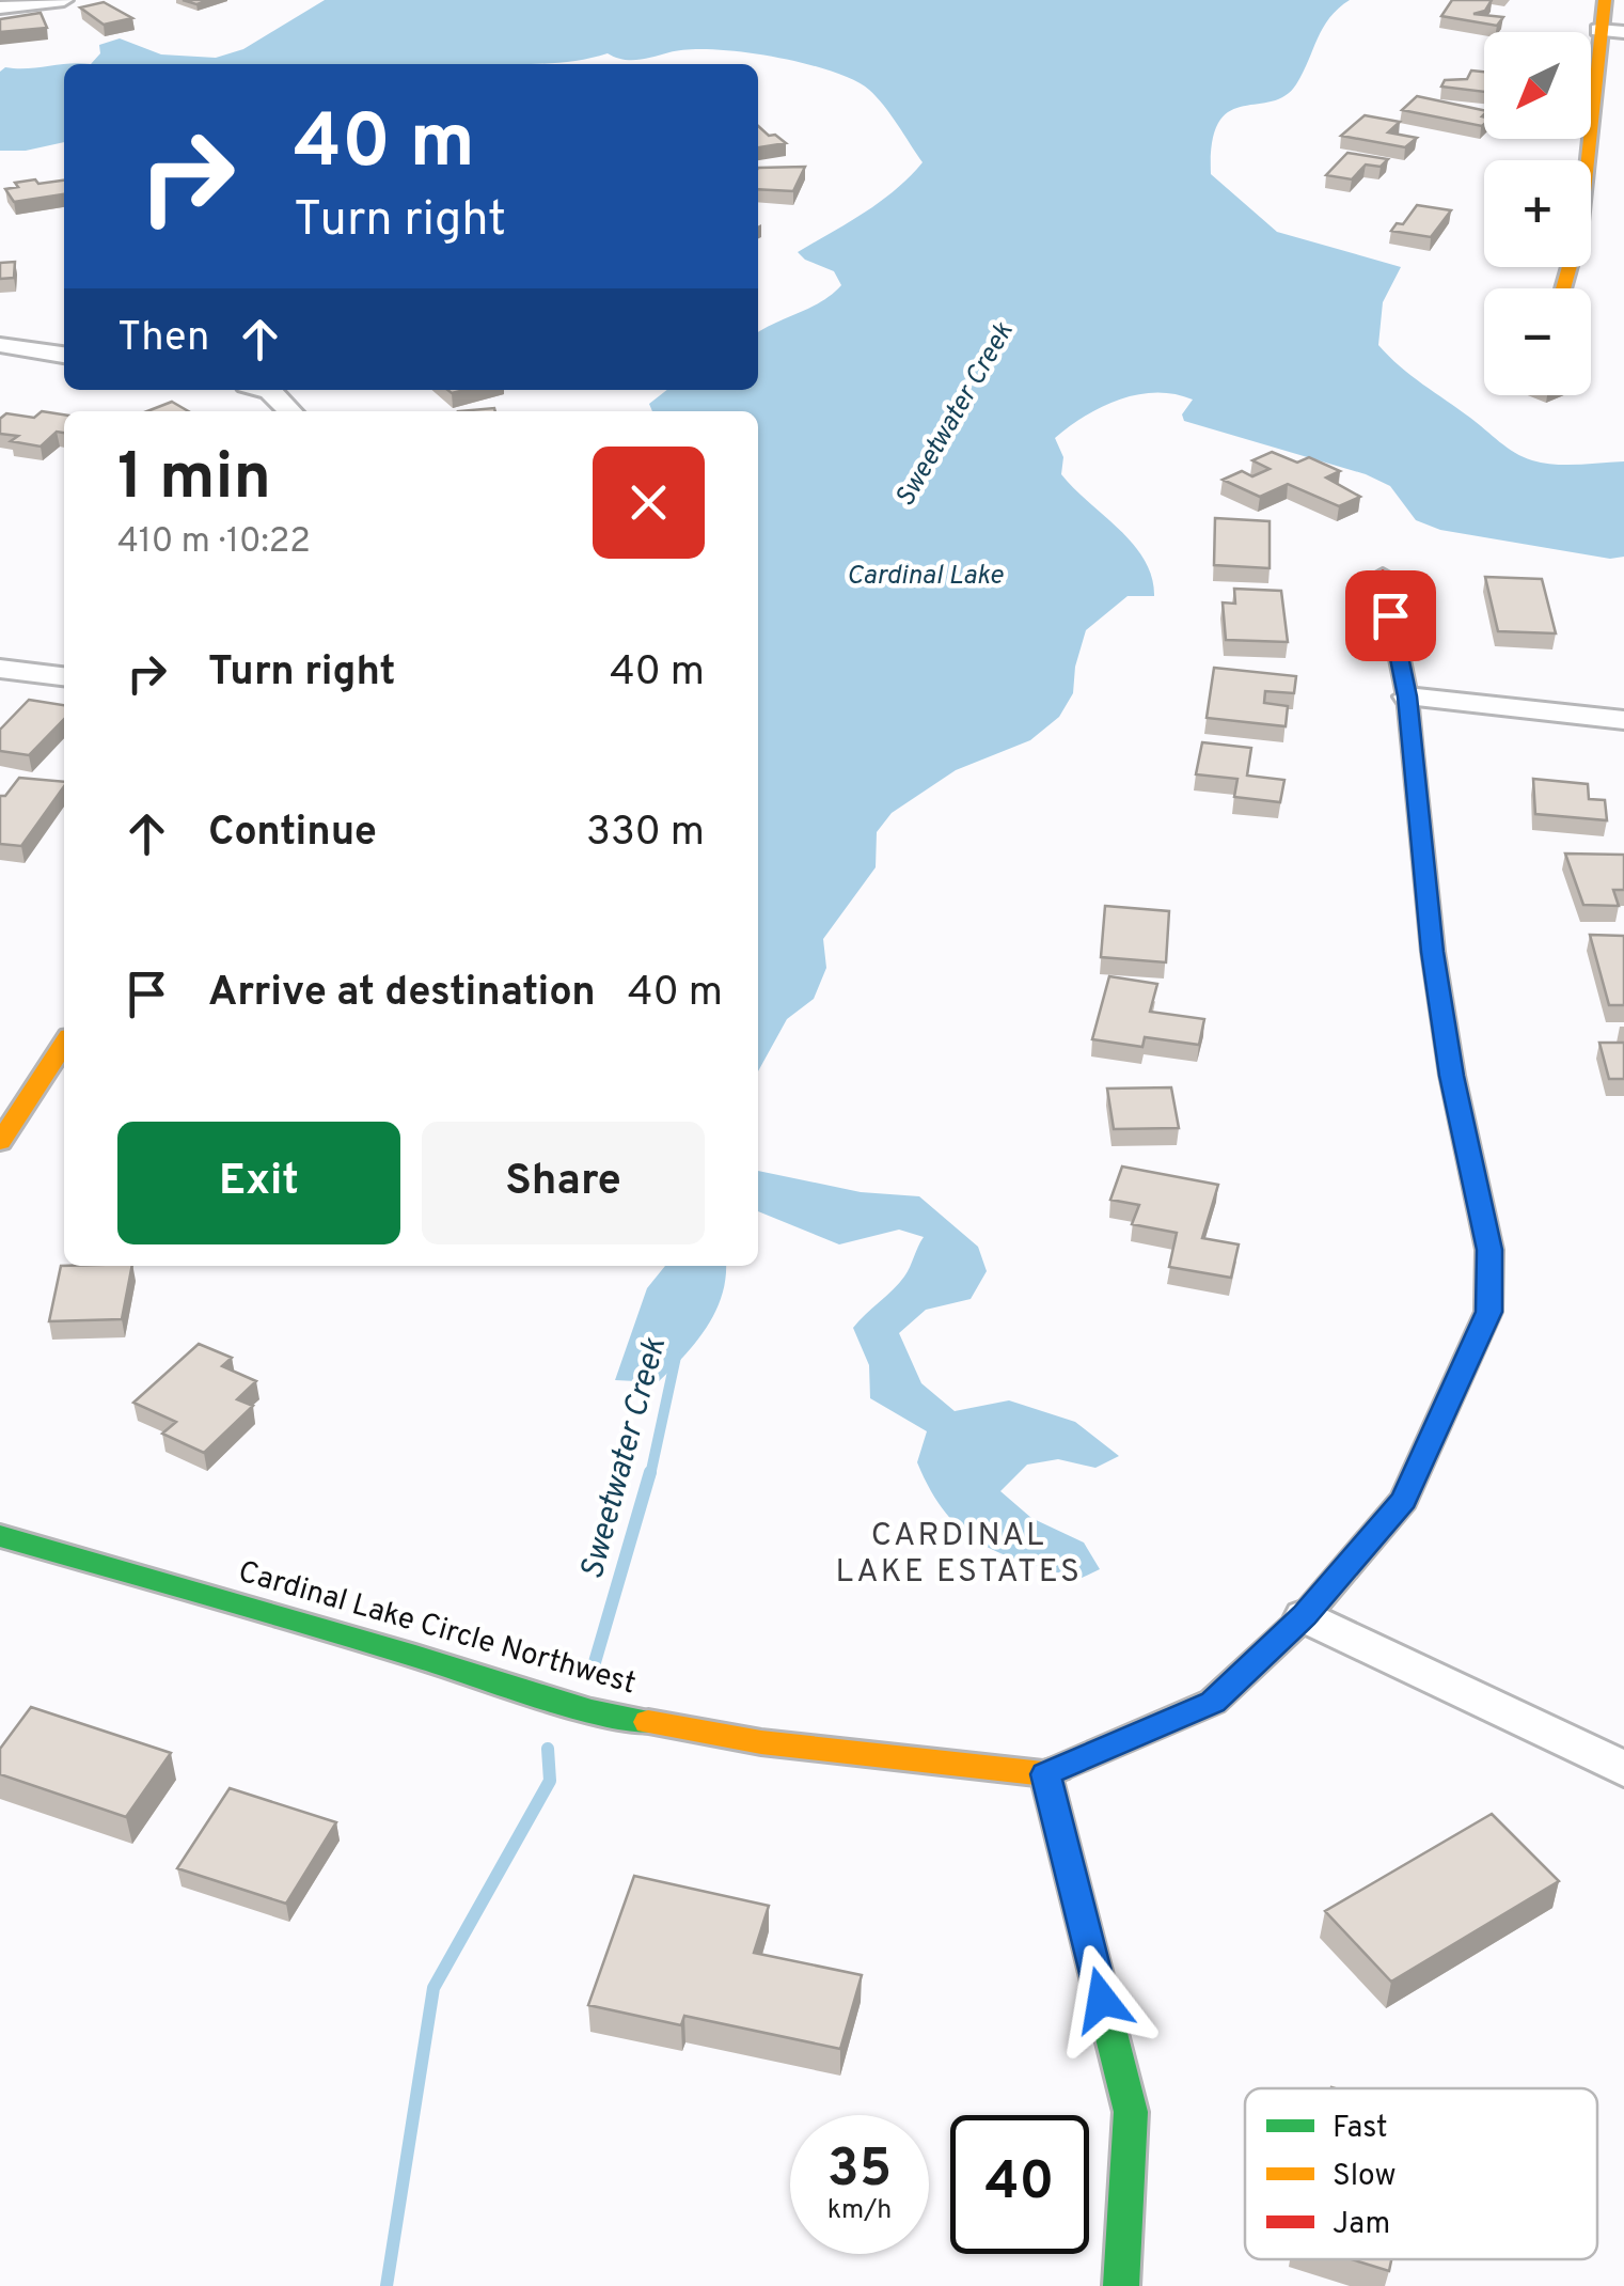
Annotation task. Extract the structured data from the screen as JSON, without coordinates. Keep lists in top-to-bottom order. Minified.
{"streets":{"street":["Cardinal Lake Circle Northwest"]},"districts":["CARDINAL LAKE ESTATES"],"water":["Sweetwater Creek","Cardinal Lake"],"legend":["Fast","Slow","Jam"],"north":"bottom left","page":{"map_buttons":["+","−"],"turn":["40 m","Turn right"],"then":"Then","heading":["1 min","410 m · 10:22"],"list":[{"name":"Turn right","value":"40 m"},{"name":"Continue","value":"330 m"},{"name":"Arrive at destination","value":"40 m"}],"buttons":["Exit","Share"],"speed":"35 km/h","limit":"40"}}
